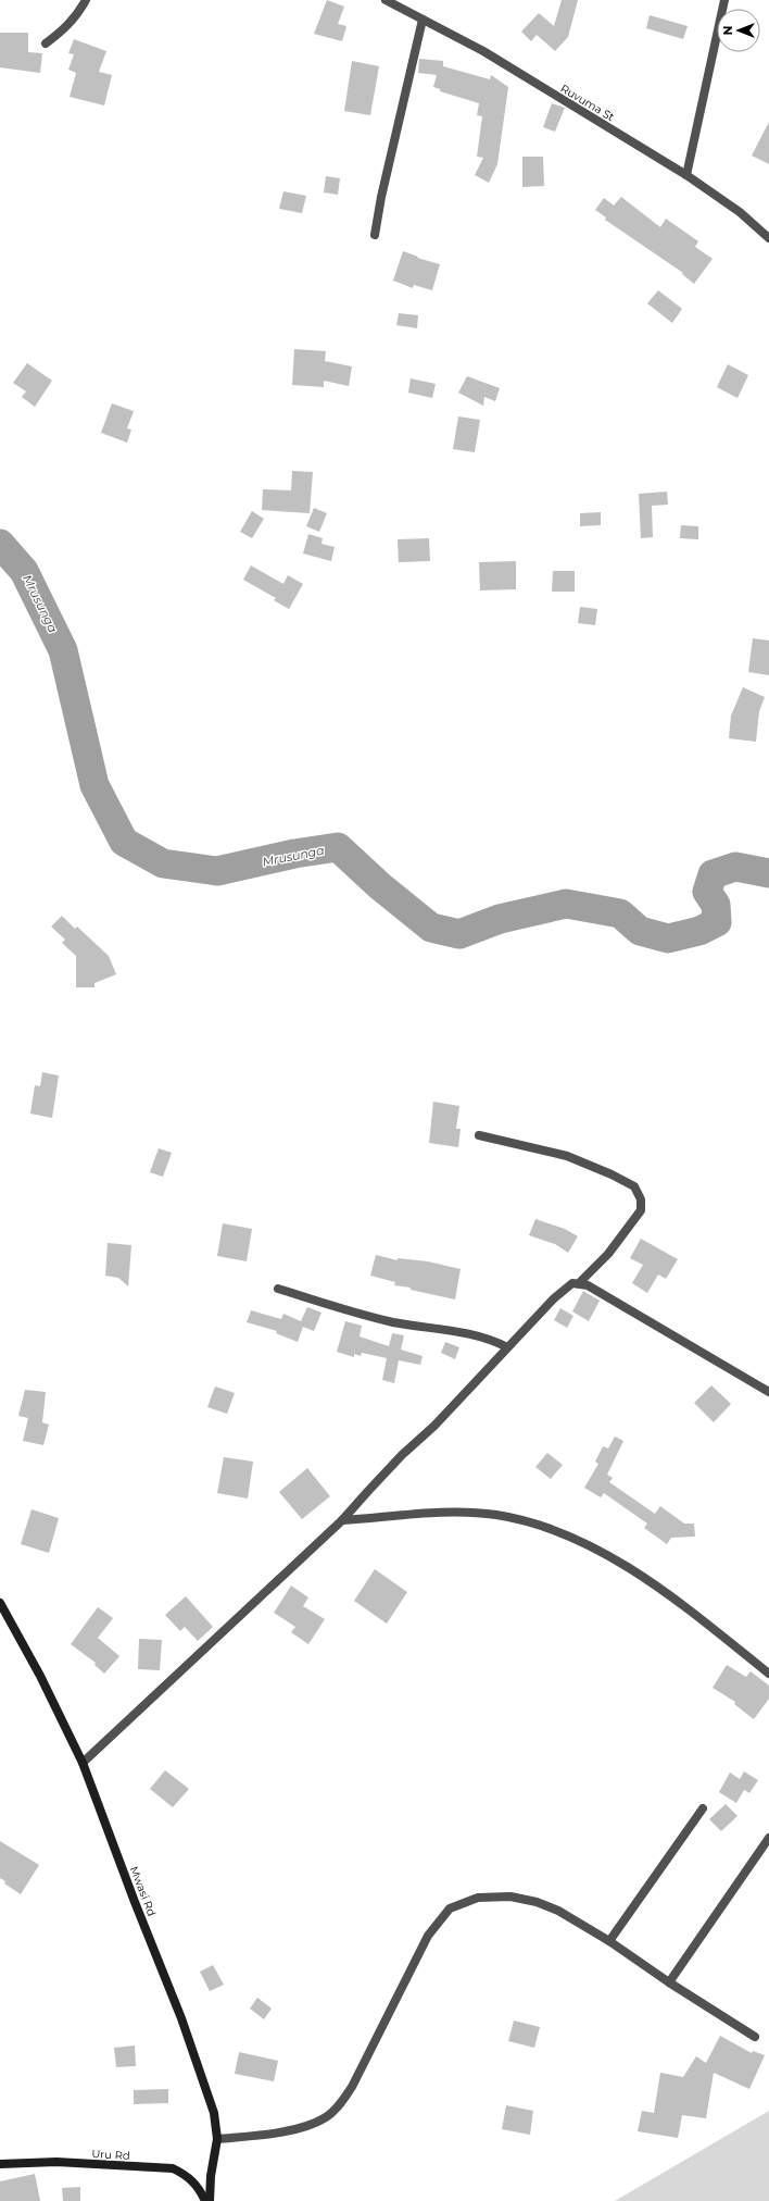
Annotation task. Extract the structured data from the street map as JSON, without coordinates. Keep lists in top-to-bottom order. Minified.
{"streets":{"street":["Ruvuma St","Mwasi Rd","Uru Rd"]},"water":["Mrusunga"],"north":"left"}
